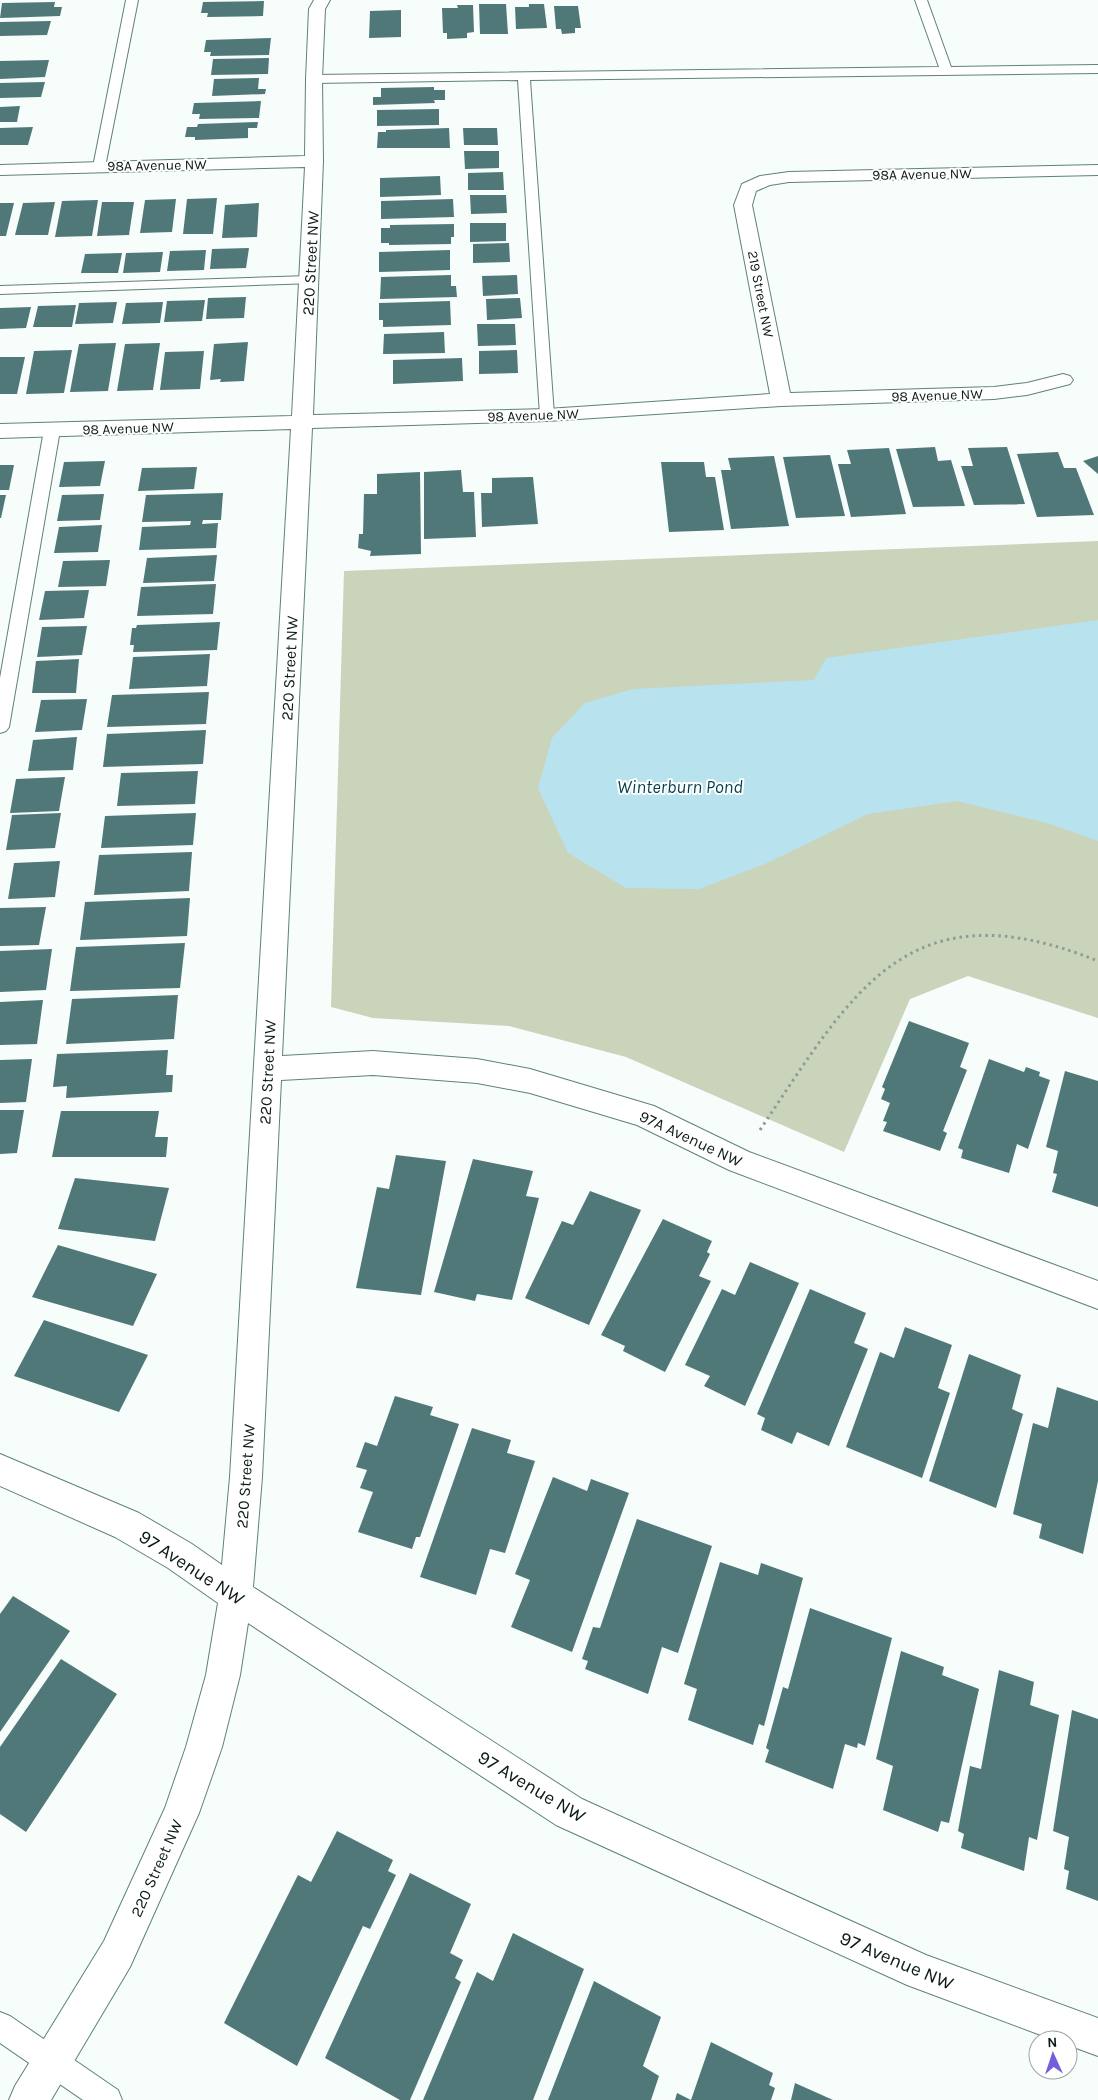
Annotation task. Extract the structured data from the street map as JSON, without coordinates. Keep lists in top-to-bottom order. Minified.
{"streets":{"street":["98A Avenue NW","220 Street NW","219 Street NW","98 Avenue NW","97A Avenue NW","97 Avenue NW"]},"crossings":[["98A Avenue NW","220 Street NW"],["98A Avenue NW","219 Street NW"],["220 Street NW","98 Avenue NW"],["220 Street NW","97A Avenue NW"],["220 Street NW","97 Avenue NW"],["219 Street NW","98 Avenue NW"]],"water":["Winterburn Pond"],"north":"top"}
